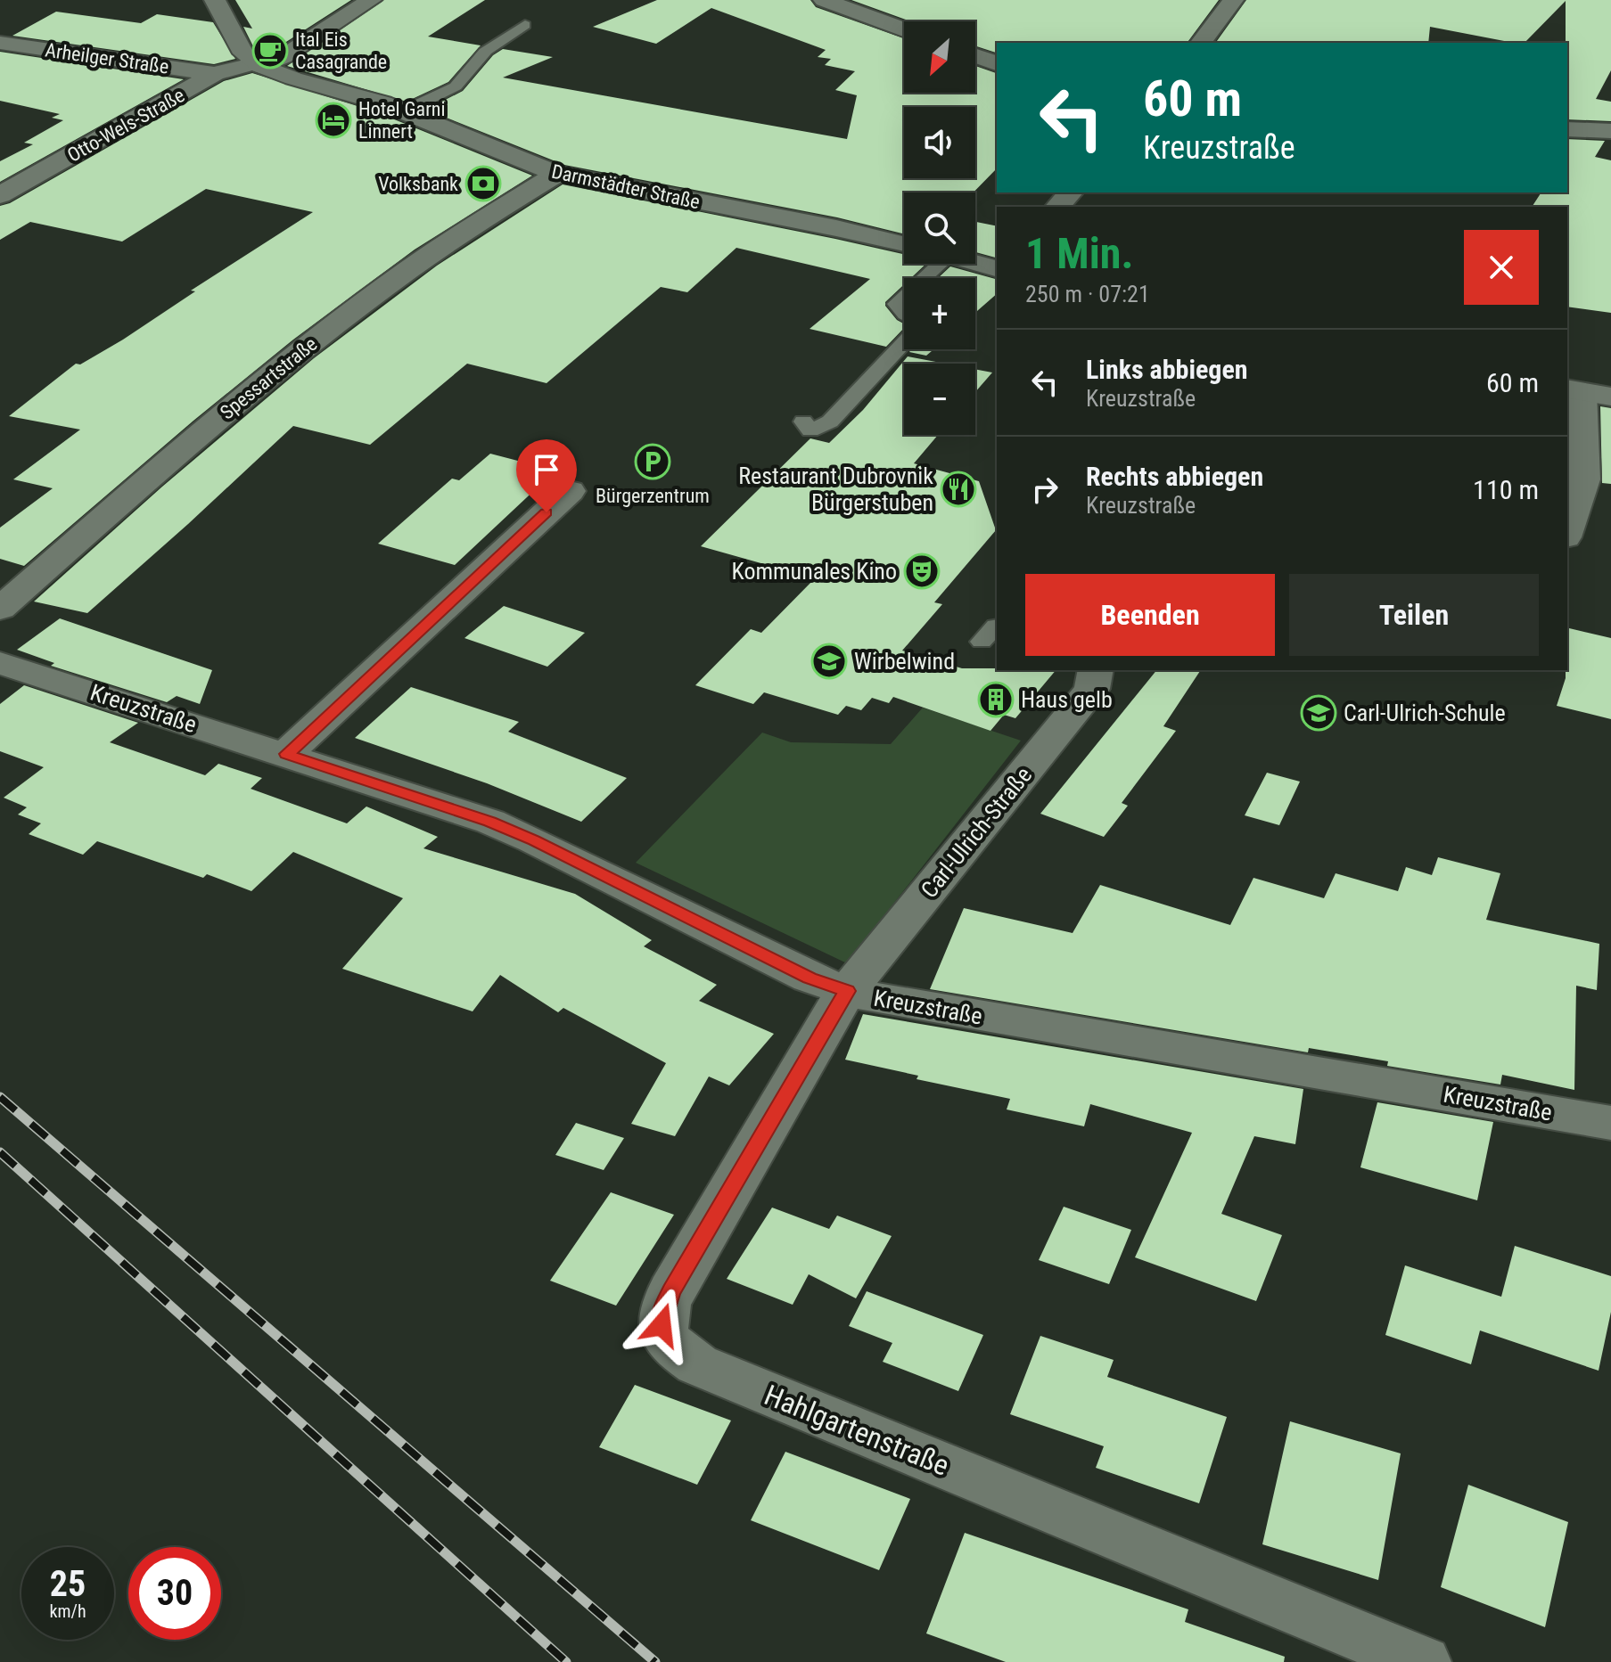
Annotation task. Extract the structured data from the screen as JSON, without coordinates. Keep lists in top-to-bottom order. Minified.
{"streets":{"street":["Arheilger Straße","Otto-Wels-Straße","Darmstädter Straße","Spessartstraße","Kreuzstraße","Carl-Ulrich-Straße","Hahlgartenstraße"]},"crossings":[["Arheilger Straße","Otto-Wels-Straße"],["Otto-Wels-Straße","Darmstädter Straße"],["Darmstädter Straße","Spessartstraße"],["Kreuzstraße","Carl-Ulrich-Straße"],["Kreuzstraße","Hahlgartenstraße"],["Carl-Ulrich-Straße","Hahlgartenstraße"]],"places":{"cafe":["Ital Eis Casagrande"],"hotel":["Hotel Garni Linnert"],"bank":["Volksbank"],"parking":["Bürgerzentrum"],"restaurant":["Restaurant Dubrovnik Bürgerstuben"],"theatre":["Kommunales Kino"],"school or university":["Wirbelwind","Carl-Ulrich-Schule"],"building":["Haus gelb"]},"north":"bottom left","page":{"map_buttons":["+","−"],"turn":["60 m","Kreuzstraße"],"heading":["1 Min.","250 m · 07:21"],"list":[{"name":"Links abbiegen","note":"Kreuzstraße","value":"60 m"},{"name":"Rechts abbiegen","note":"Kreuzstraße","value":"110 m"}],"buttons":["Beenden","Teilen"],"speed":"25 km/h","limit":"30"}}
